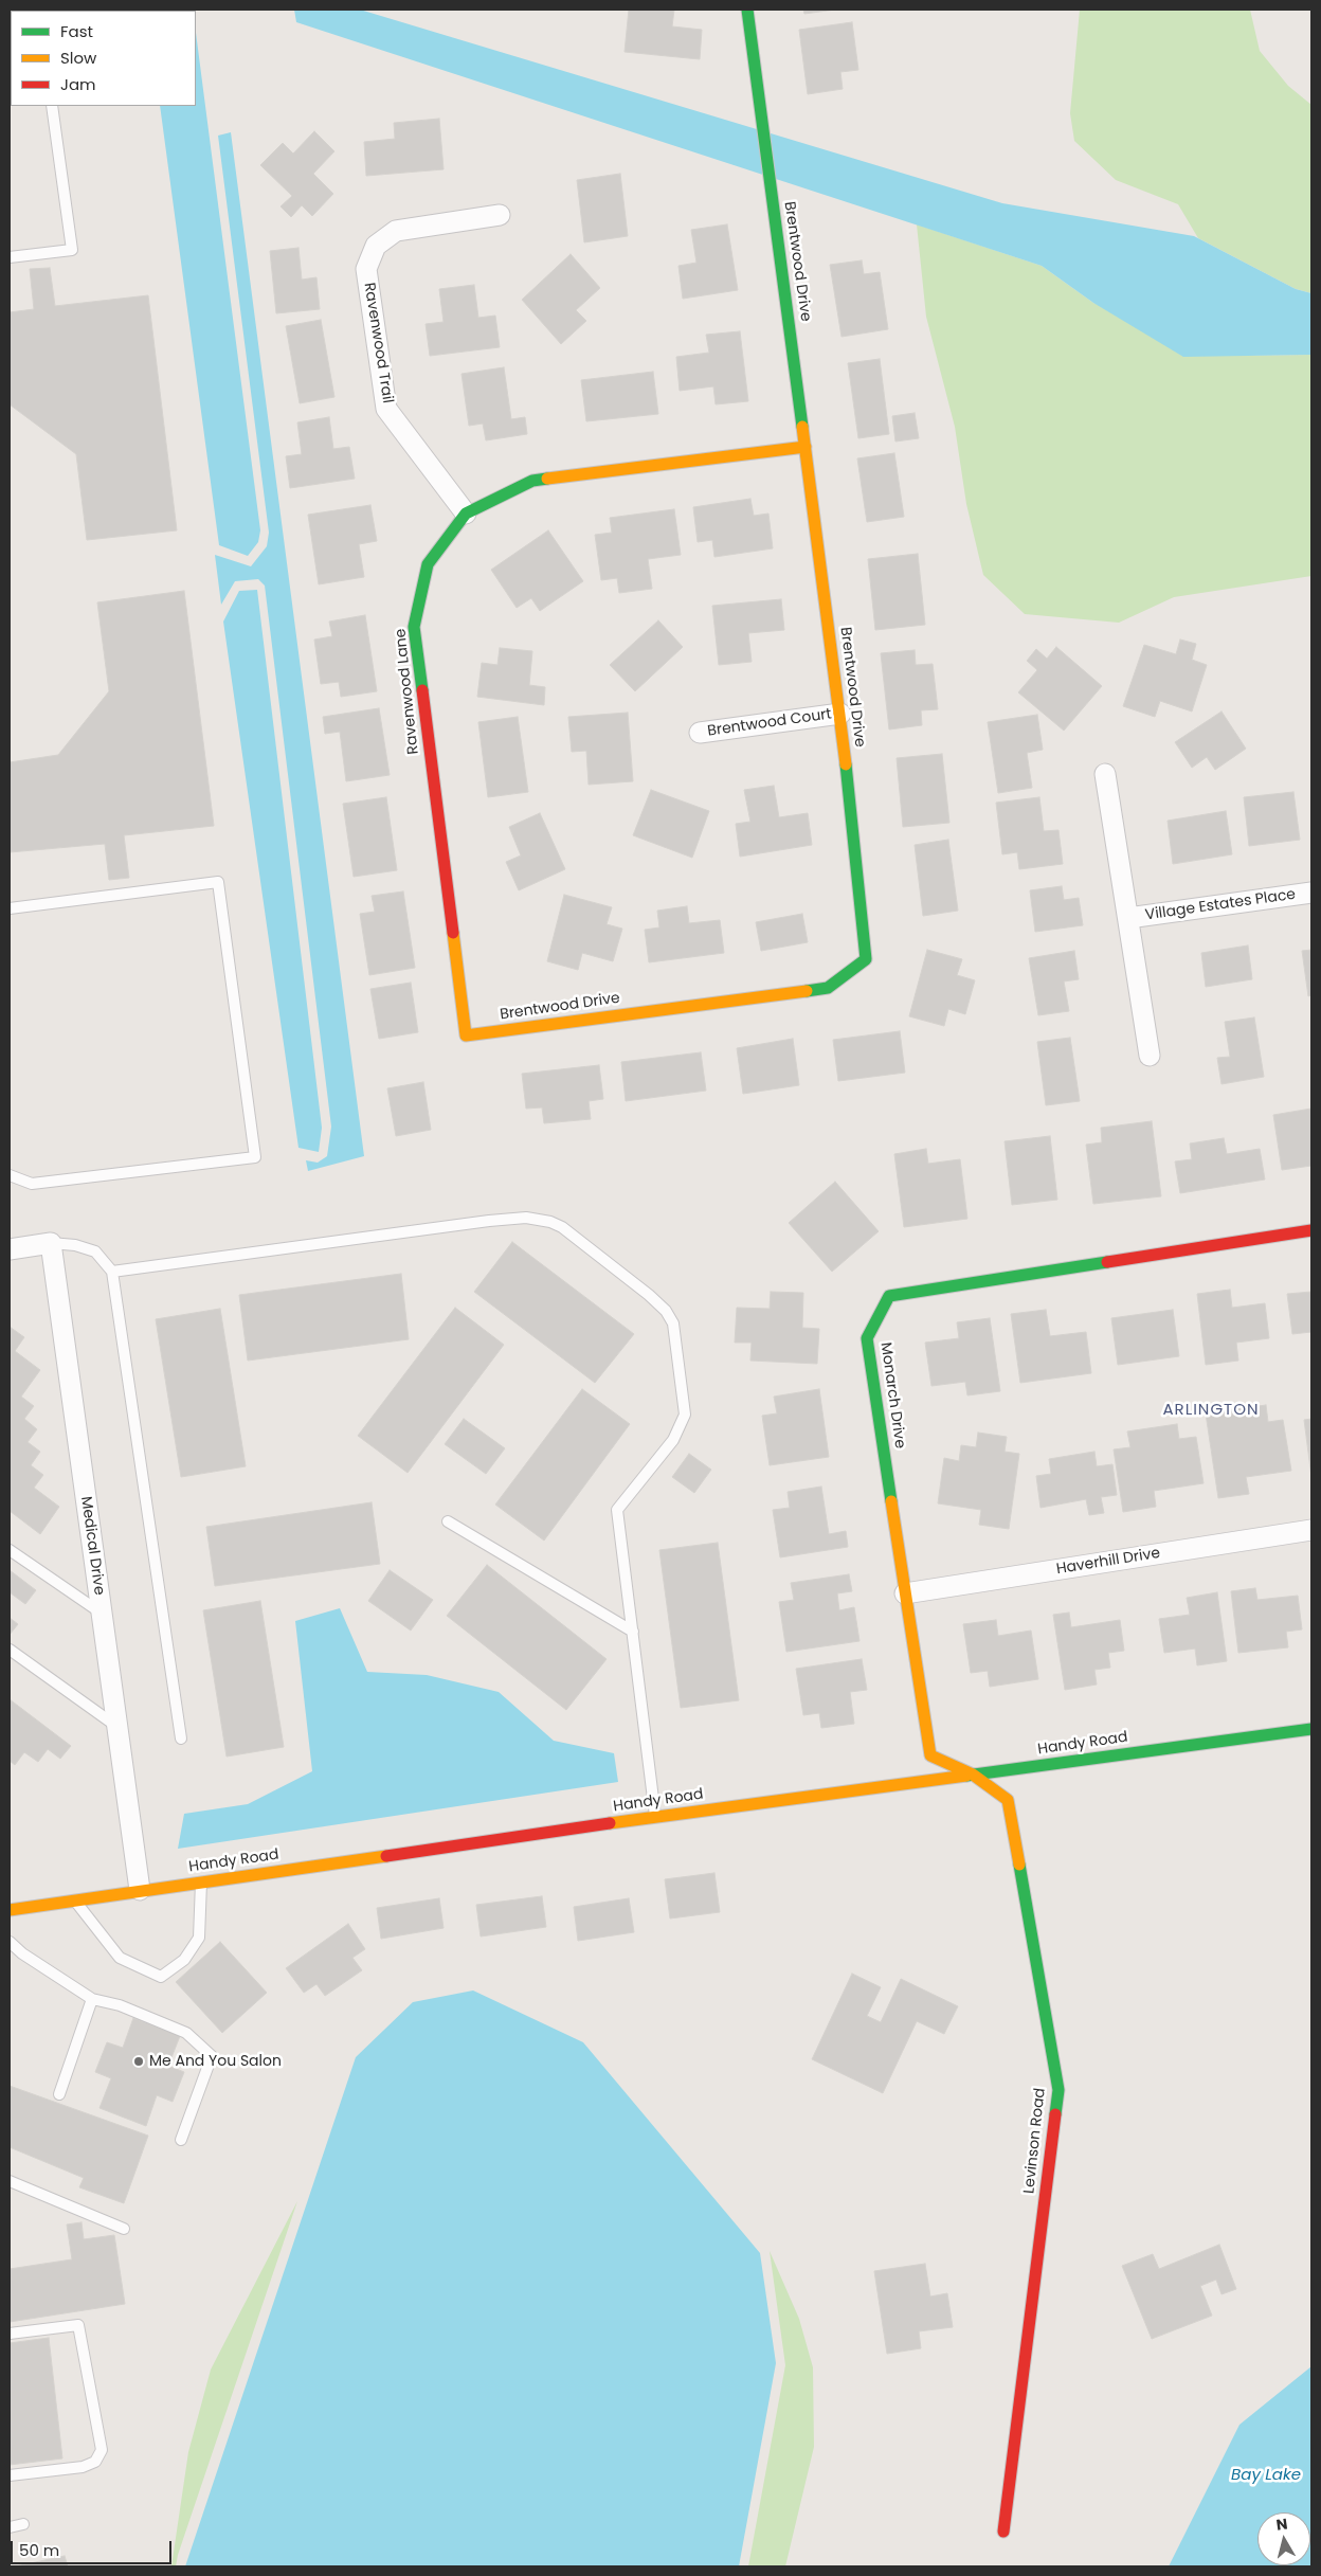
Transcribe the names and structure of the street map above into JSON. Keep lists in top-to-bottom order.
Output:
{
  "streets": {
    "street": [
      "Brentwood Drive",
      "Ravenwood Trail",
      "Ravenwood Lane",
      "Brentwood Court",
      "Village Estates Place",
      "Monarch Drive",
      "Medical Drive",
      "Haverhill Drive",
      "Handy Road",
      "Levinson Road"
    ]
  },
  "crossings": [
    ["Brentwood Drive", "Ravenwood Lane"],
    ["Brentwood Drive", "Brentwood Court"],
    ["Ravenwood Trail", "Ravenwood Lane"],
    ["Monarch Drive", "Haverhill Drive"],
    ["Monarch Drive", "Handy Road"],
    ["Monarch Drive", "Levinson Road"],
    ["Medical Drive", "Handy Road"],
    ["Handy Road", "Levinson Road"]
  ],
  "districts": ["ARLINGTON"],
  "water": ["Bay Lake"],
  "places": ["Me And You Salon"],
  "legend": ["Fast", "Slow", "Jam"],
  "scale_bar": "50 m",
  "north": "top"
}
